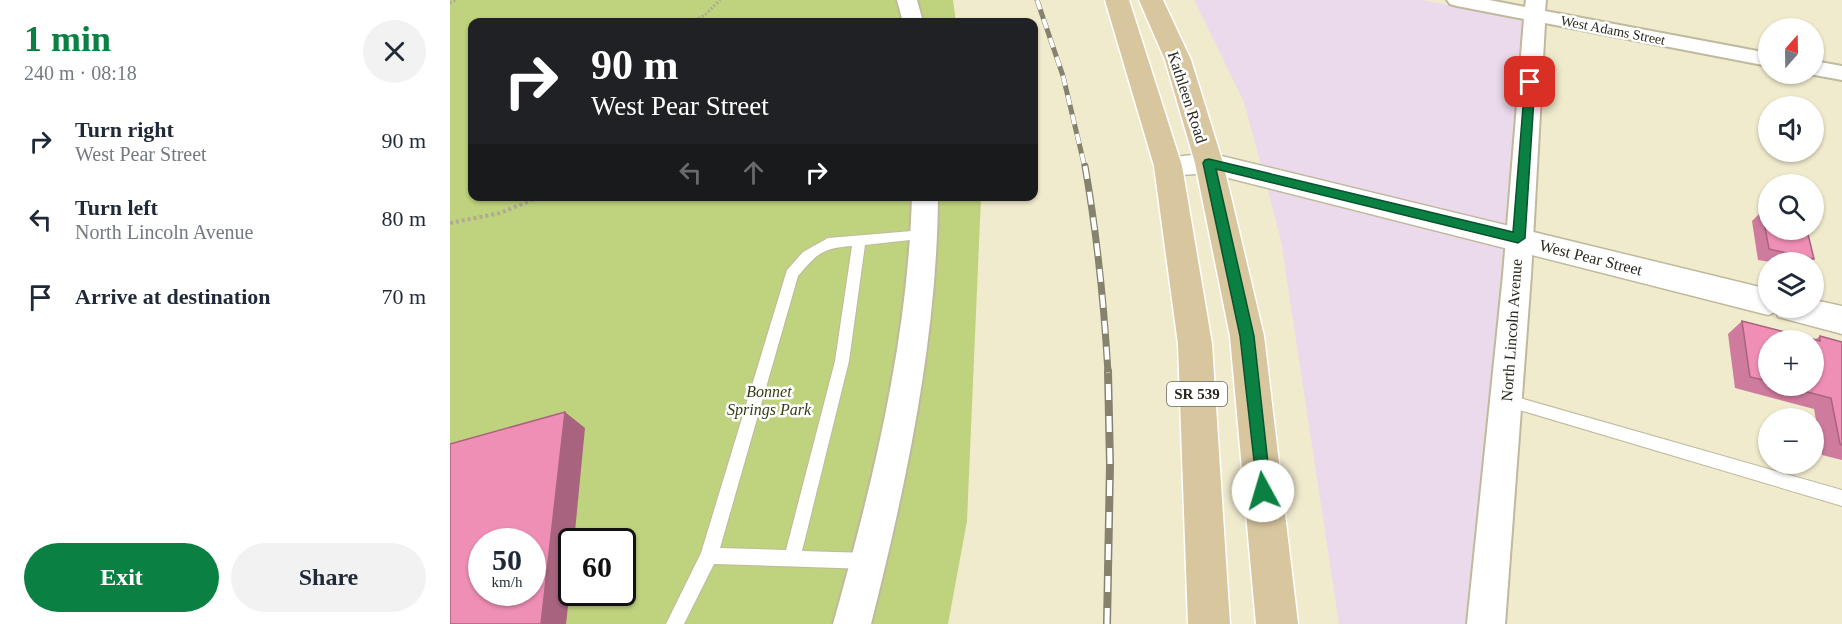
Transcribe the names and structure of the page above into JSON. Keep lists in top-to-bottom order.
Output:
{
  "streets": {
    "main road": ["Kathleen Road", "SR 539"],
    "street": ["West Adams Street", "West Pear Street", "North Lincoln Avenue"]
  },
  "crossings": [
    ["West Adams Street", "North Lincoln Avenue"],
    ["Kathleen Road", "West Pear Street"],
    ["West Pear Street", "North Lincoln Avenue"],
    ["West Pear Street", "SR 539"]
  ],
  "parks": ["Bonnet Springs Park"],
  "north": "top",
  "page": {
    "heading": ["1 min", "240 m · 08:18"],
    "map_buttons": ["+", "−"],
    "turn": ["90 m", "West Pear Street"],
    "list": [
      {
        "name": "Turn right",
        "note": "West Pear Street",
        "value": "90 m"
      },
      {
        "name": "Turn left",
        "note": "North Lincoln Avenue",
        "value": "80 m"
      },
      {
        "name": "Arrive at destination",
        "value": "70 m"
      }
    ],
    "speed": "50 km/h",
    "limit": "60",
    "buttons": ["Exit", "Share"]
  }
}
